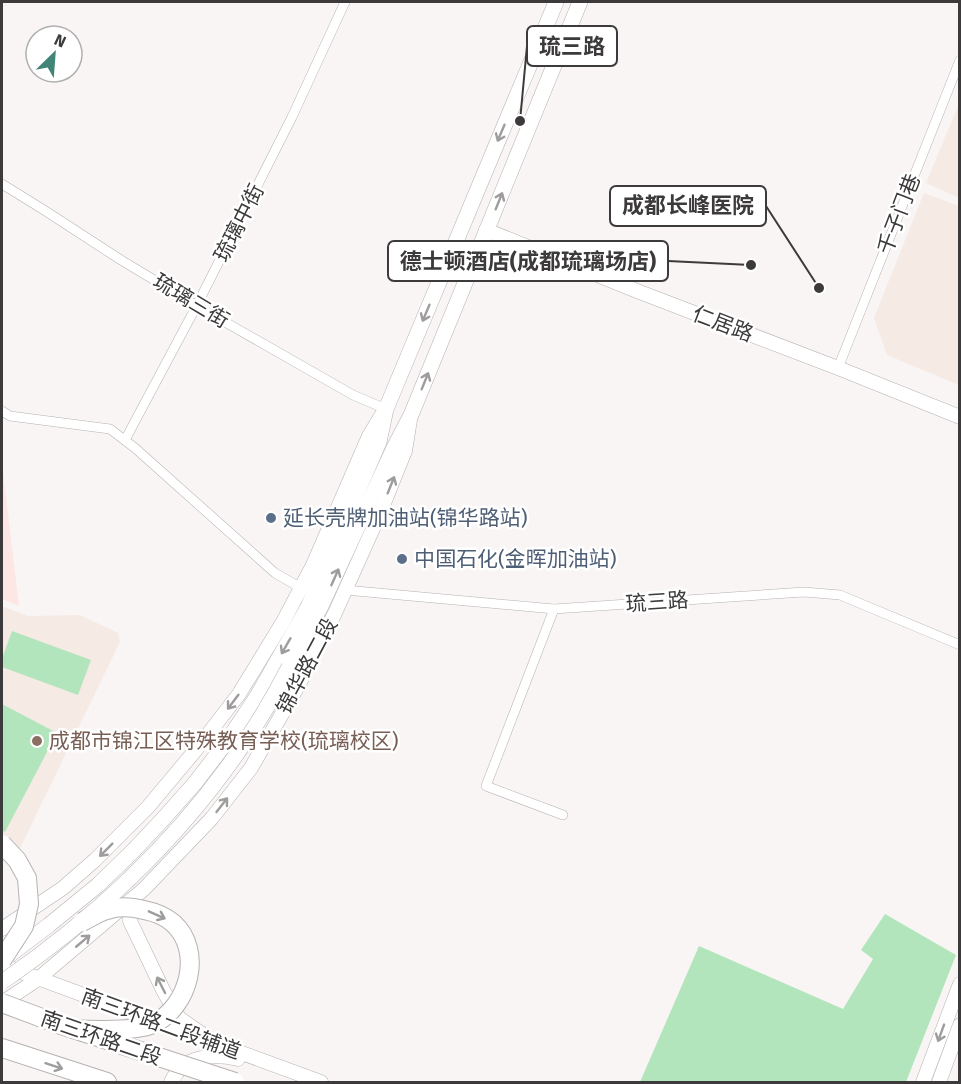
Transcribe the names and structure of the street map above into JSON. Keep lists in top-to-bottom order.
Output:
{
  "streets": {
    "highway": ["南三环路二段"],
    "main road": ["仁居路", "锦华路二段", "南三环路二段辅道"],
    "street": [
      "千子门巷",
      "琉璃中街",
      "琉璃三街",
      "琉三路"
    ]
  },
  "crossings": [
    ["千子门巷", "仁居路"],
    ["琉璃中街", "琉璃三街"],
    ["琉璃三街", "锦华路二段"],
    ["仁居路", "锦华路二段"],
    ["琉三路", "锦华路二段"],
    ["锦华路二段", "南三环路二段辅道"],
    ["锦华路二段", "南三环路二段"]
  ],
  "places": [
    "琉三路",
    "德士顿酒店(成都琉璃场店)",
    "成都长峰医院",
    "延长壳牌加油站(锦华路站)",
    "中国石化(金晖加油站)",
    "成都市锦江区特殊教育学校(琉璃校区)"
  ],
  "north": "top right"
}
